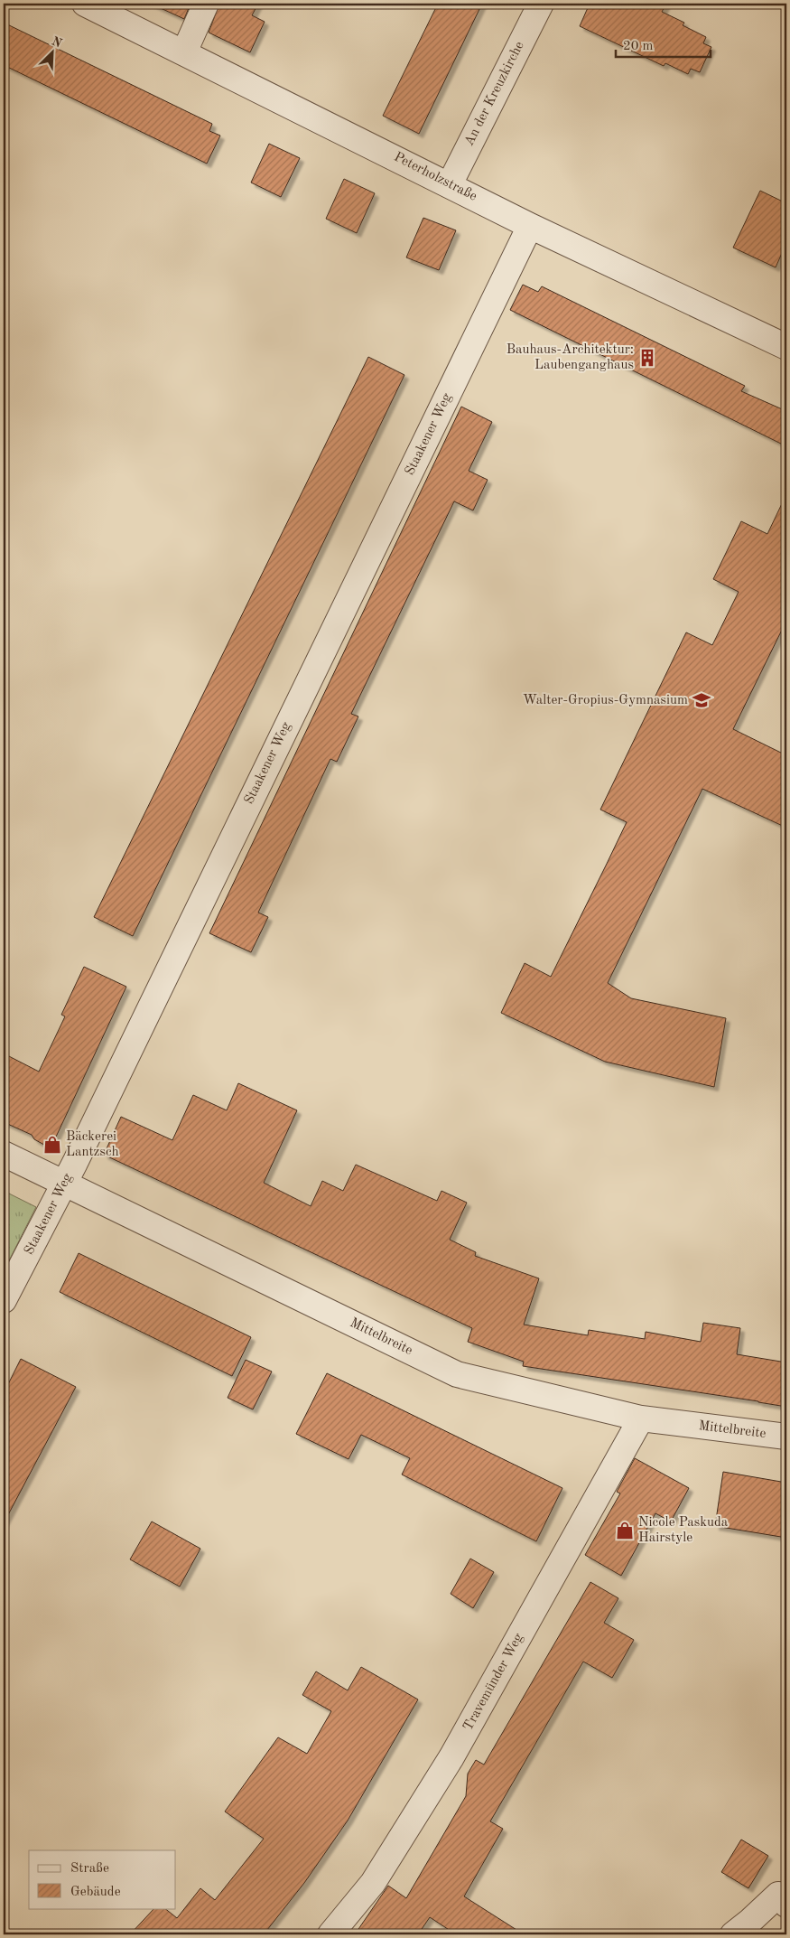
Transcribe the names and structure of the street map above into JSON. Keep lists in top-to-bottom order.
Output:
{
  "streets": {
    "street": [
      "An der Kreuzkirche",
      "Peterholzstraße",
      "Staakener Weg",
      "Mittelbreite",
      "Travemünder Weg"
    ]
  },
  "crossings": [
    ["An der Kreuzkirche", "Peterholzstraße"],
    ["Peterholzstraße", "Staakener Weg"],
    ["Staakener Weg", "Mittelbreite"],
    ["Mittelbreite", "Travemünder Weg"]
  ],
  "places": {
    "building": ["Bauhaus-Architektur: Laubenganghaus"],
    "school or university": ["Walter-Gropius-Gymnasium"],
    "shop": ["Bäckerei Lantzsch", "Nicole Paskuda Hairstyle"]
  },
  "legend": ["Straße", "Gebäude"],
  "scale_bar": "20 m",
  "north": "top right"
}
